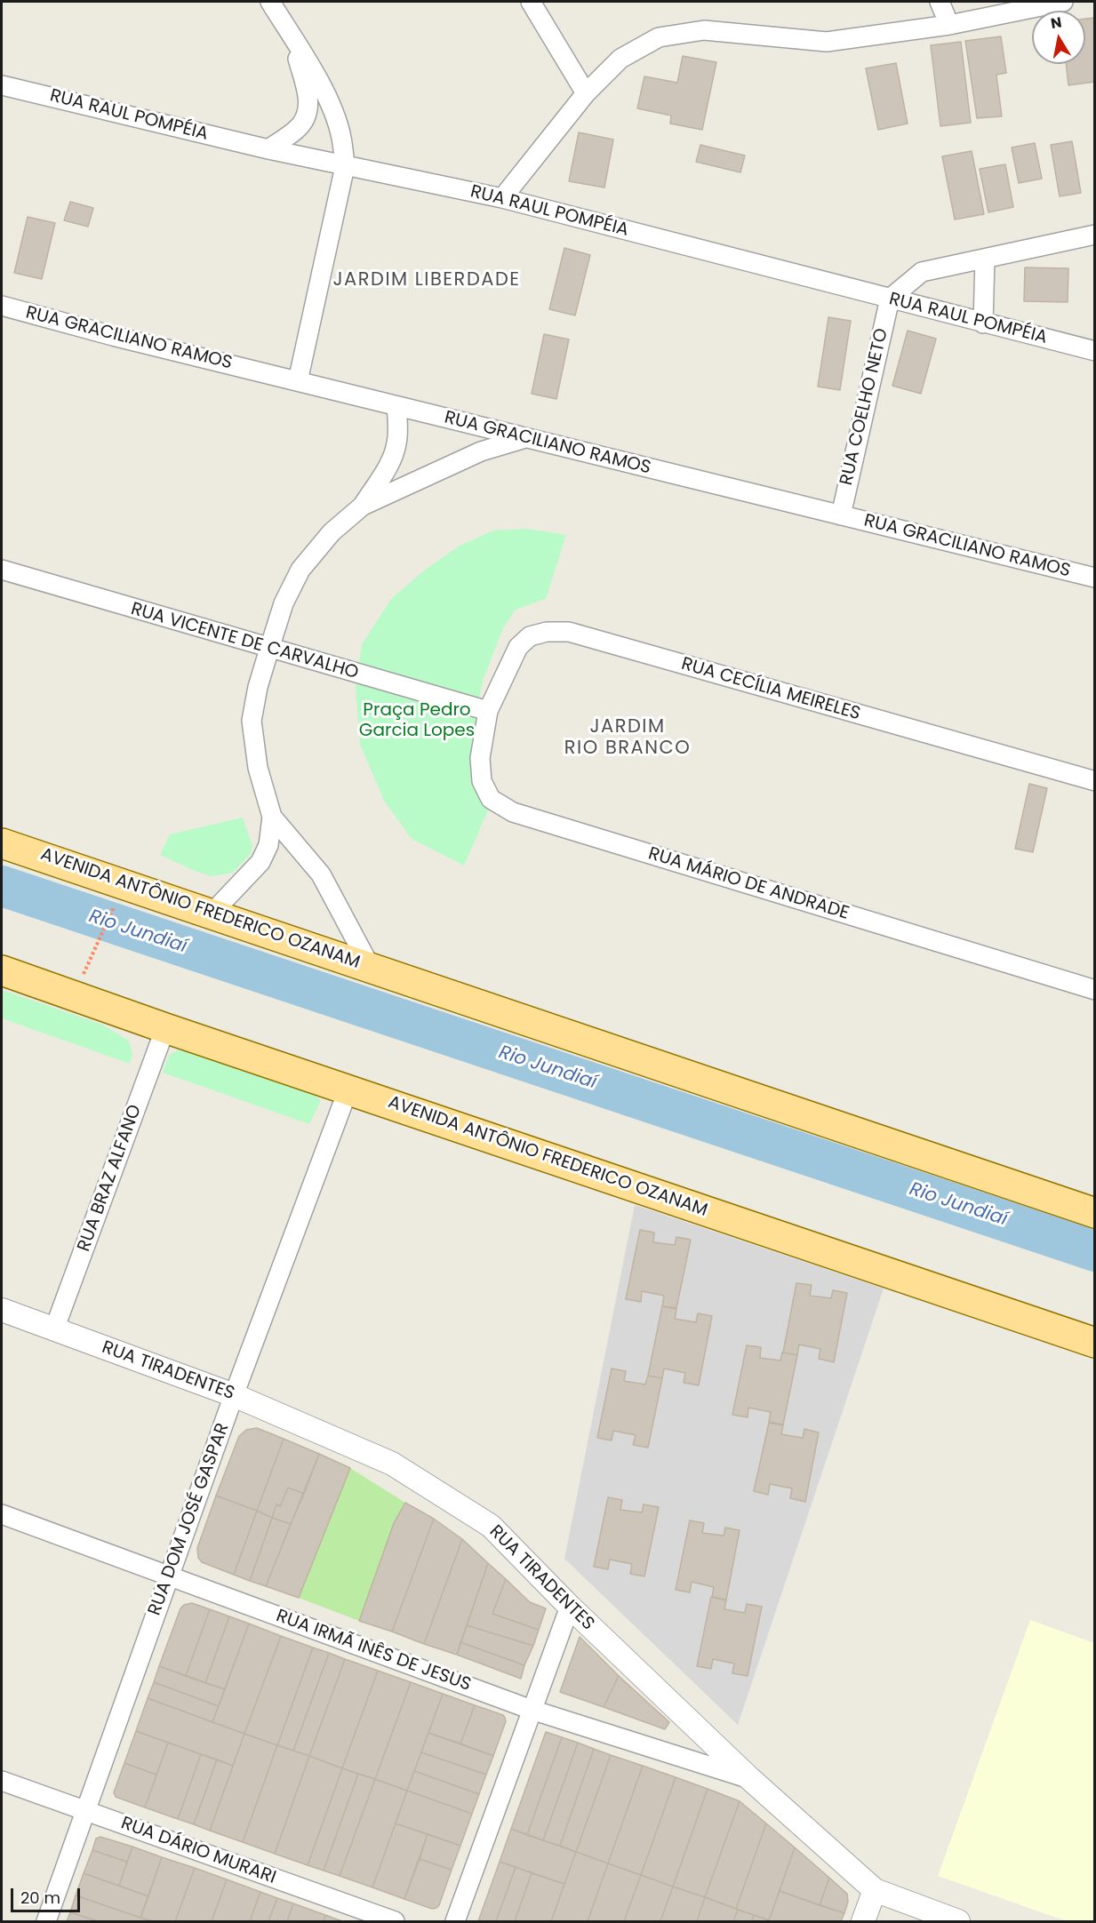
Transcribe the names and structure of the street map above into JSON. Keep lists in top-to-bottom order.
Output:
{
  "streets": {
    "main road": ["AVENIDA ANTÔNIO FREDERICO OZANAM"],
    "street": [
      "RUA RAUL POMPÉIA",
      "RUA GRACILIANO RAMOS",
      "RUA COELHO NETO",
      "RUA VICENTE DE CARVALHO",
      "RUA CECÍLIA MEIRELES",
      "RUA MÁRIO DE ANDRADE",
      "RUA BRAZ ALFANO",
      "RUA TIRADENTES",
      "RUA DOM JOSÉ GASPAR",
      "RUA IRMÃ INÊS DE JESUS",
      "RUA DÁRIO MURARI"
    ]
  },
  "crossings": [
    ["RUA RAUL POMPÉIA", "RUA COELHO NETO"],
    ["RUA GRACILIANO RAMOS", "RUA COELHO NETO"],
    ["RUA VICENTE DE CARVALHO", "RUA CECÍLIA MEIRELES"],
    ["RUA VICENTE DE CARVALHO", "RUA MÁRIO DE ANDRADE"],
    ["RUA CECÍLIA MEIRELES", "RUA MÁRIO DE ANDRADE"],
    ["AVENIDA ANTÔNIO FREDERICO OZANAM", "RUA BRAZ ALFANO"],
    ["AVENIDA ANTÔNIO FREDERICO OZANAM", "RUA DOM JOSÉ GASPAR"],
    ["RUA BRAZ ALFANO", "RUA TIRADENTES"],
    ["RUA TIRADENTES", "RUA DOM JOSÉ GASPAR"],
    ["RUA TIRADENTES", "RUA IRMÃ INÊS DE JESUS"],
    ["RUA DOM JOSÉ GASPAR", "RUA IRMÃ INÊS DE JESUS"],
    ["RUA DOM JOSÉ GASPAR", "RUA DÁRIO MURARI"]
  ],
  "districts": ["JARDIM LIBERDADE", "JARDIM RIO BRANCO"],
  "water": ["Rio Jundiaí"],
  "parks": ["Praça Pedro Garcia Lopes"],
  "scale_bar": "20 m",
  "north": "top"
}
